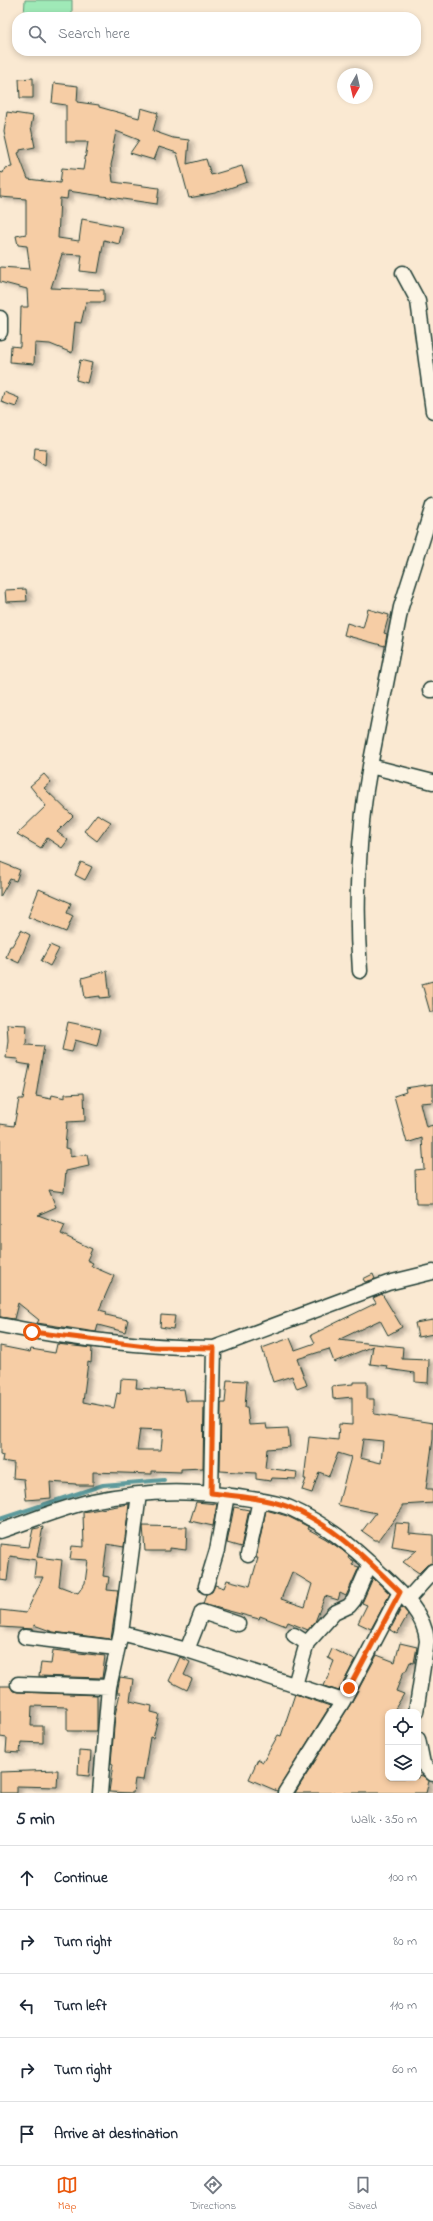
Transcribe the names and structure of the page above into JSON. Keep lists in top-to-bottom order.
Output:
{
  "north": "bottom",
  "page": {
    "search": "Search here",
    "heading": ["5 min", "Walk · 350 m"],
    "list": [
      ["Continue", "100 m"],
      ["Turn right", "80 m"],
      ["Turn left", "110 m"],
      ["Turn right", "60 m"],
      "Arrive at destination"
    ],
    "nav": ["Map", "Directions", "Saved"]
  }
}
